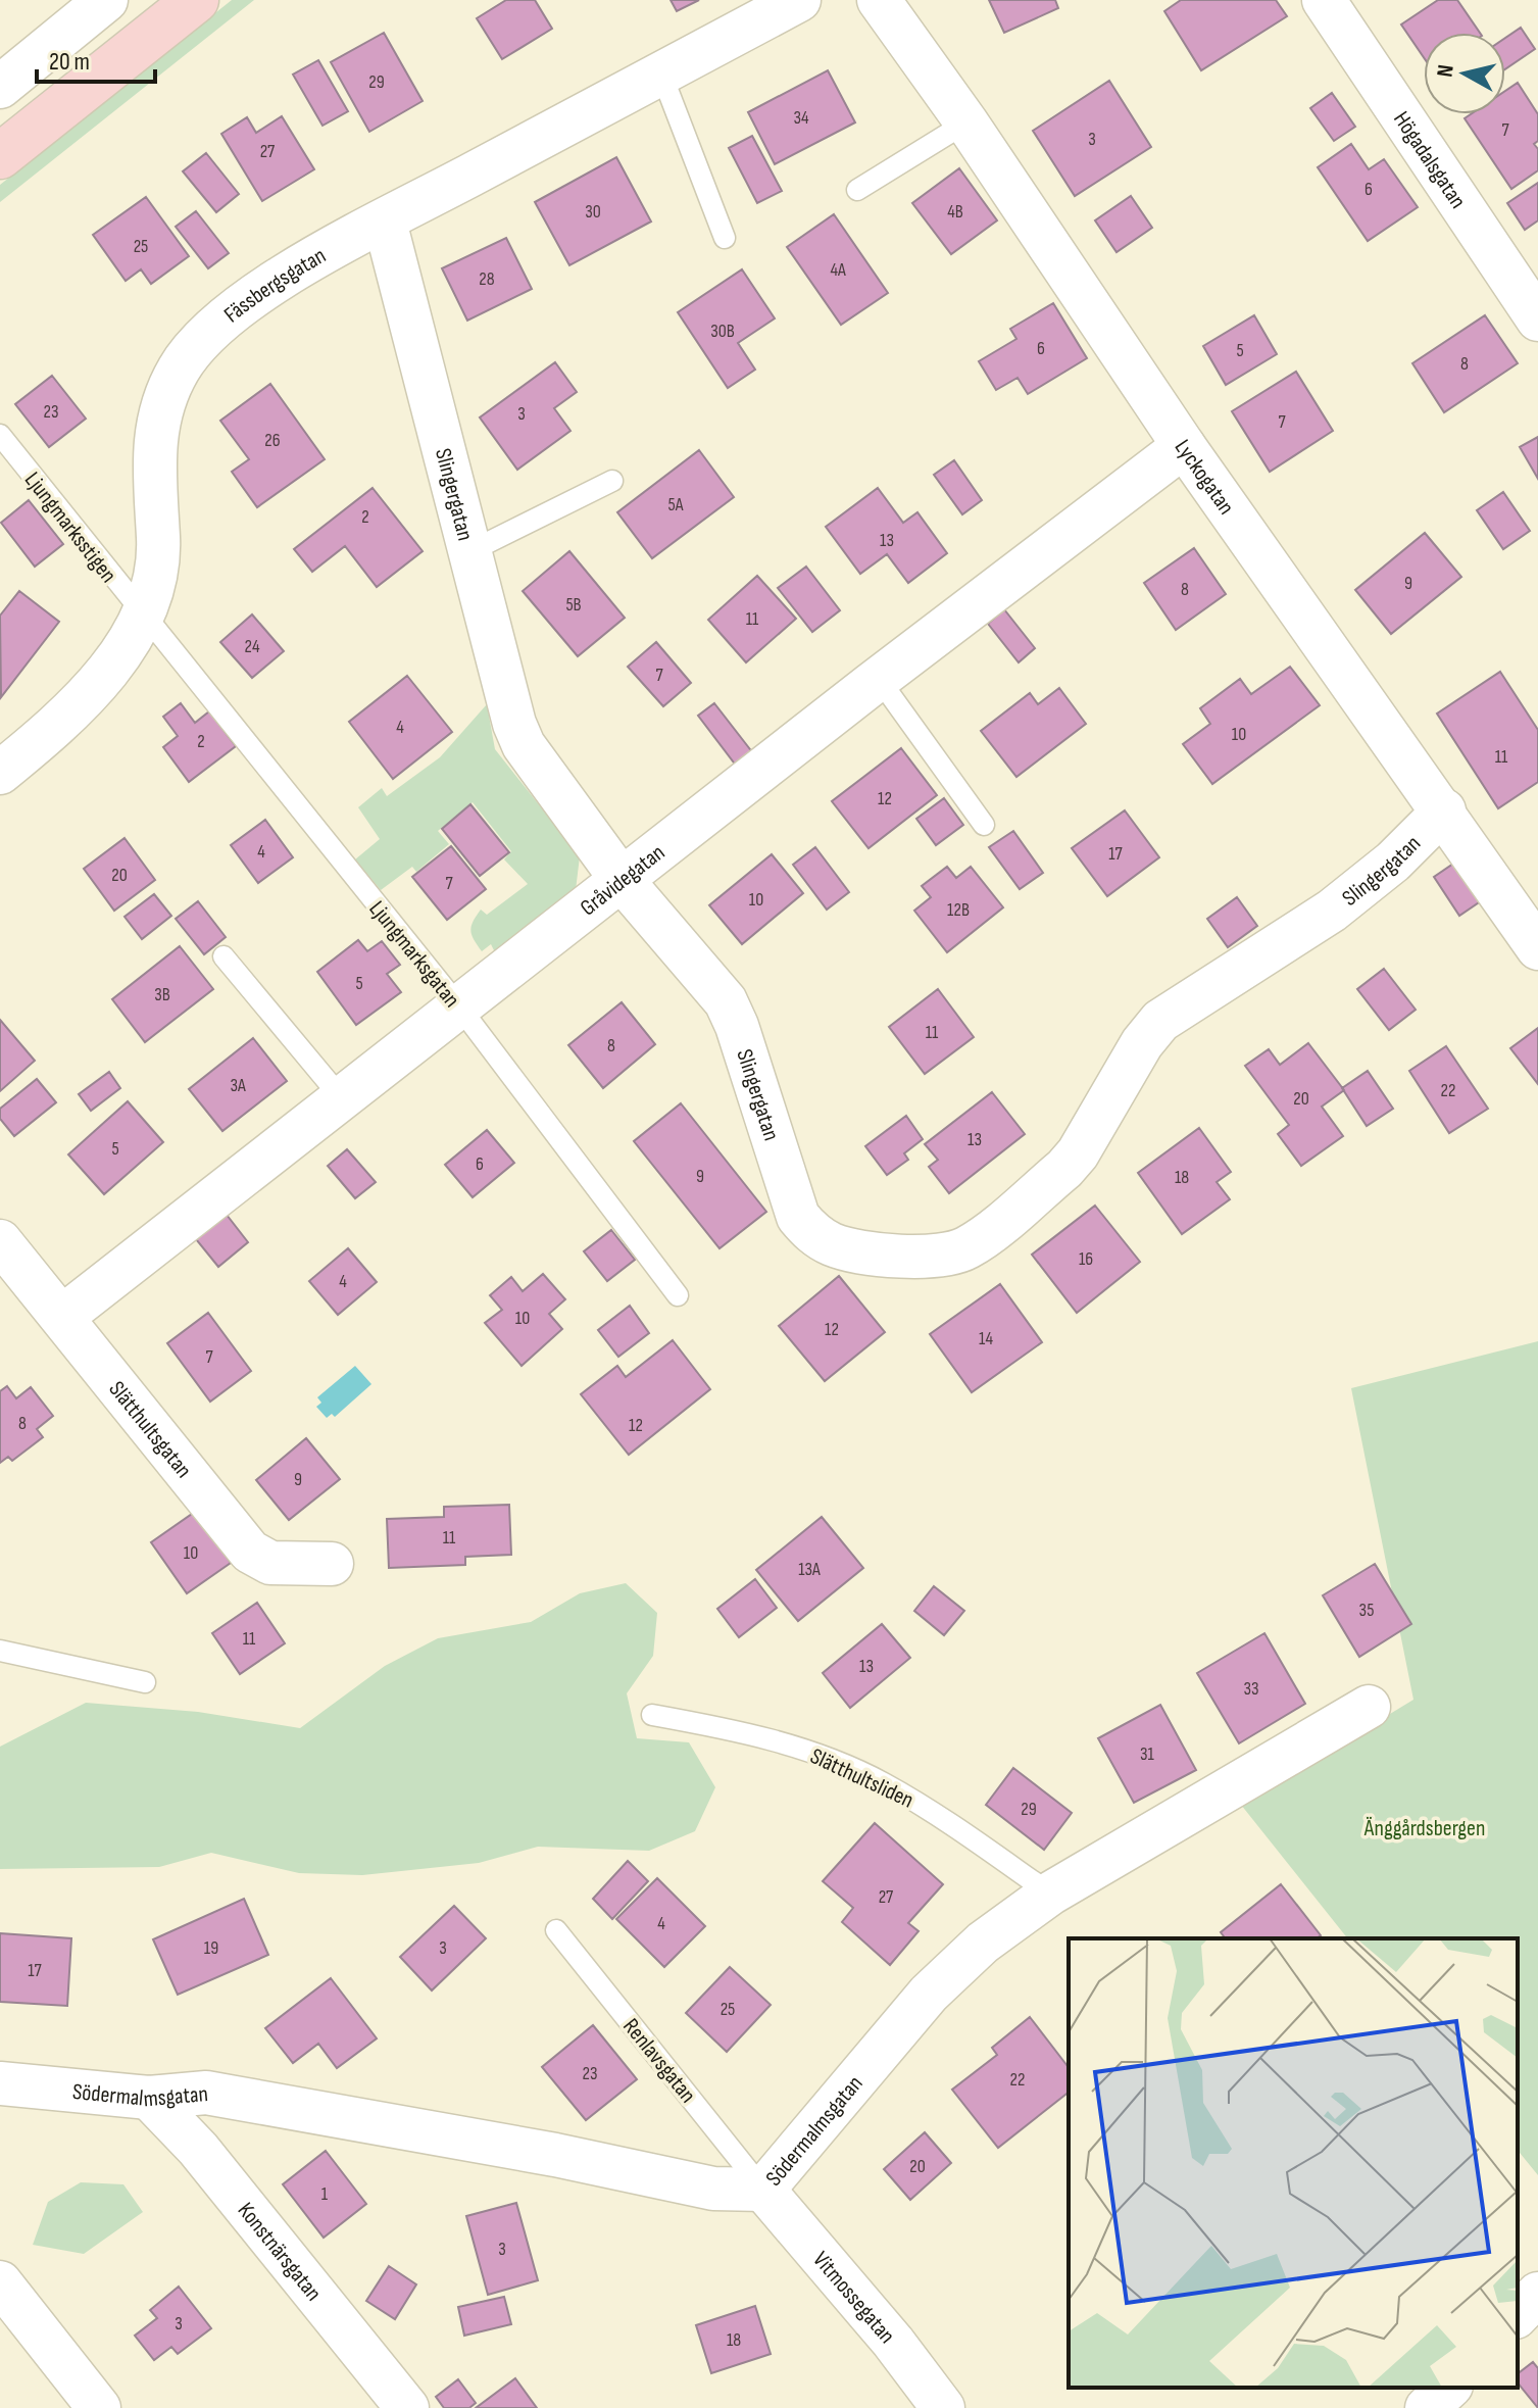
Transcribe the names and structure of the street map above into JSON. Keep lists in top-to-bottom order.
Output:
{
  "streets": {
    "street": [
      "Högadalsgatan",
      "Fässbergsgatan",
      "Lyckogatan",
      "Slingergatan",
      "Gråvidegatan",
      "Slätthultsgatan",
      "Södermalmsgatan",
      "Konstnärsgatan",
      "Vitmossegatan"
    ],
    "lane": [
      "Ljungmarksstigen",
      "Ljungmarksgatan",
      "Slätthultsliden",
      "Renlavsgatan"
    ]
  },
  "crossings": [
    ["Fässbergsgatan", "Slingergatan"],
    ["Fässbergsgatan", "Ljungmarksstigen"],
    ["Fässbergsgatan", "Ljungmarksgatan"],
    ["Lyckogatan", "Slingergatan"],
    ["Lyckogatan", "Gråvidegatan"],
    ["Slingergatan", "Gråvidegatan"],
    ["Ljungmarksstigen", "Ljungmarksgatan"],
    ["Gråvidegatan", "Ljungmarksgatan"],
    ["Gråvidegatan", "Slätthultsgatan"],
    ["Slätthultsliden", "Södermalmsgatan"],
    ["Renlavsgatan", "Södermalmsgatan"],
    ["Renlavsgatan", "Vitmossegatan"],
    ["Södermalmsgatan", "Konstnärsgatan"],
    ["Södermalmsgatan", "Vitmossegatan"]
  ],
  "parks": ["Änggårdsbergen"],
  "house_numbers": [
    "29",
    "34",
    "7",
    "3",
    "27",
    "6",
    "30",
    "4B",
    "25",
    "4A",
    "28",
    "30B",
    "6",
    "5",
    "8",
    "23",
    "3",
    "7",
    "26",
    "5A",
    "2",
    "13",
    "9",
    "8",
    "5B",
    "11",
    "24",
    "7",
    "4",
    "10",
    "2",
    "11",
    "12",
    "4",
    "17",
    "20",
    "7",
    "10",
    "12B",
    "5",
    "3B",
    "11",
    "8",
    "3A",
    "22",
    "20",
    "13",
    "5",
    "6",
    "9",
    "18",
    "16",
    "4",
    "10",
    "12",
    "14",
    "7",
    "8",
    "12",
    "9",
    "11",
    "10",
    "13A",
    "35",
    "11",
    "13",
    "33",
    "31",
    "29",
    "27",
    "4",
    "19",
    "3",
    "17",
    "25",
    "23",
    "22",
    "20",
    "1",
    "3",
    "3",
    "18"
  ],
  "scale_bar": "20 m",
  "north": "left"
}
